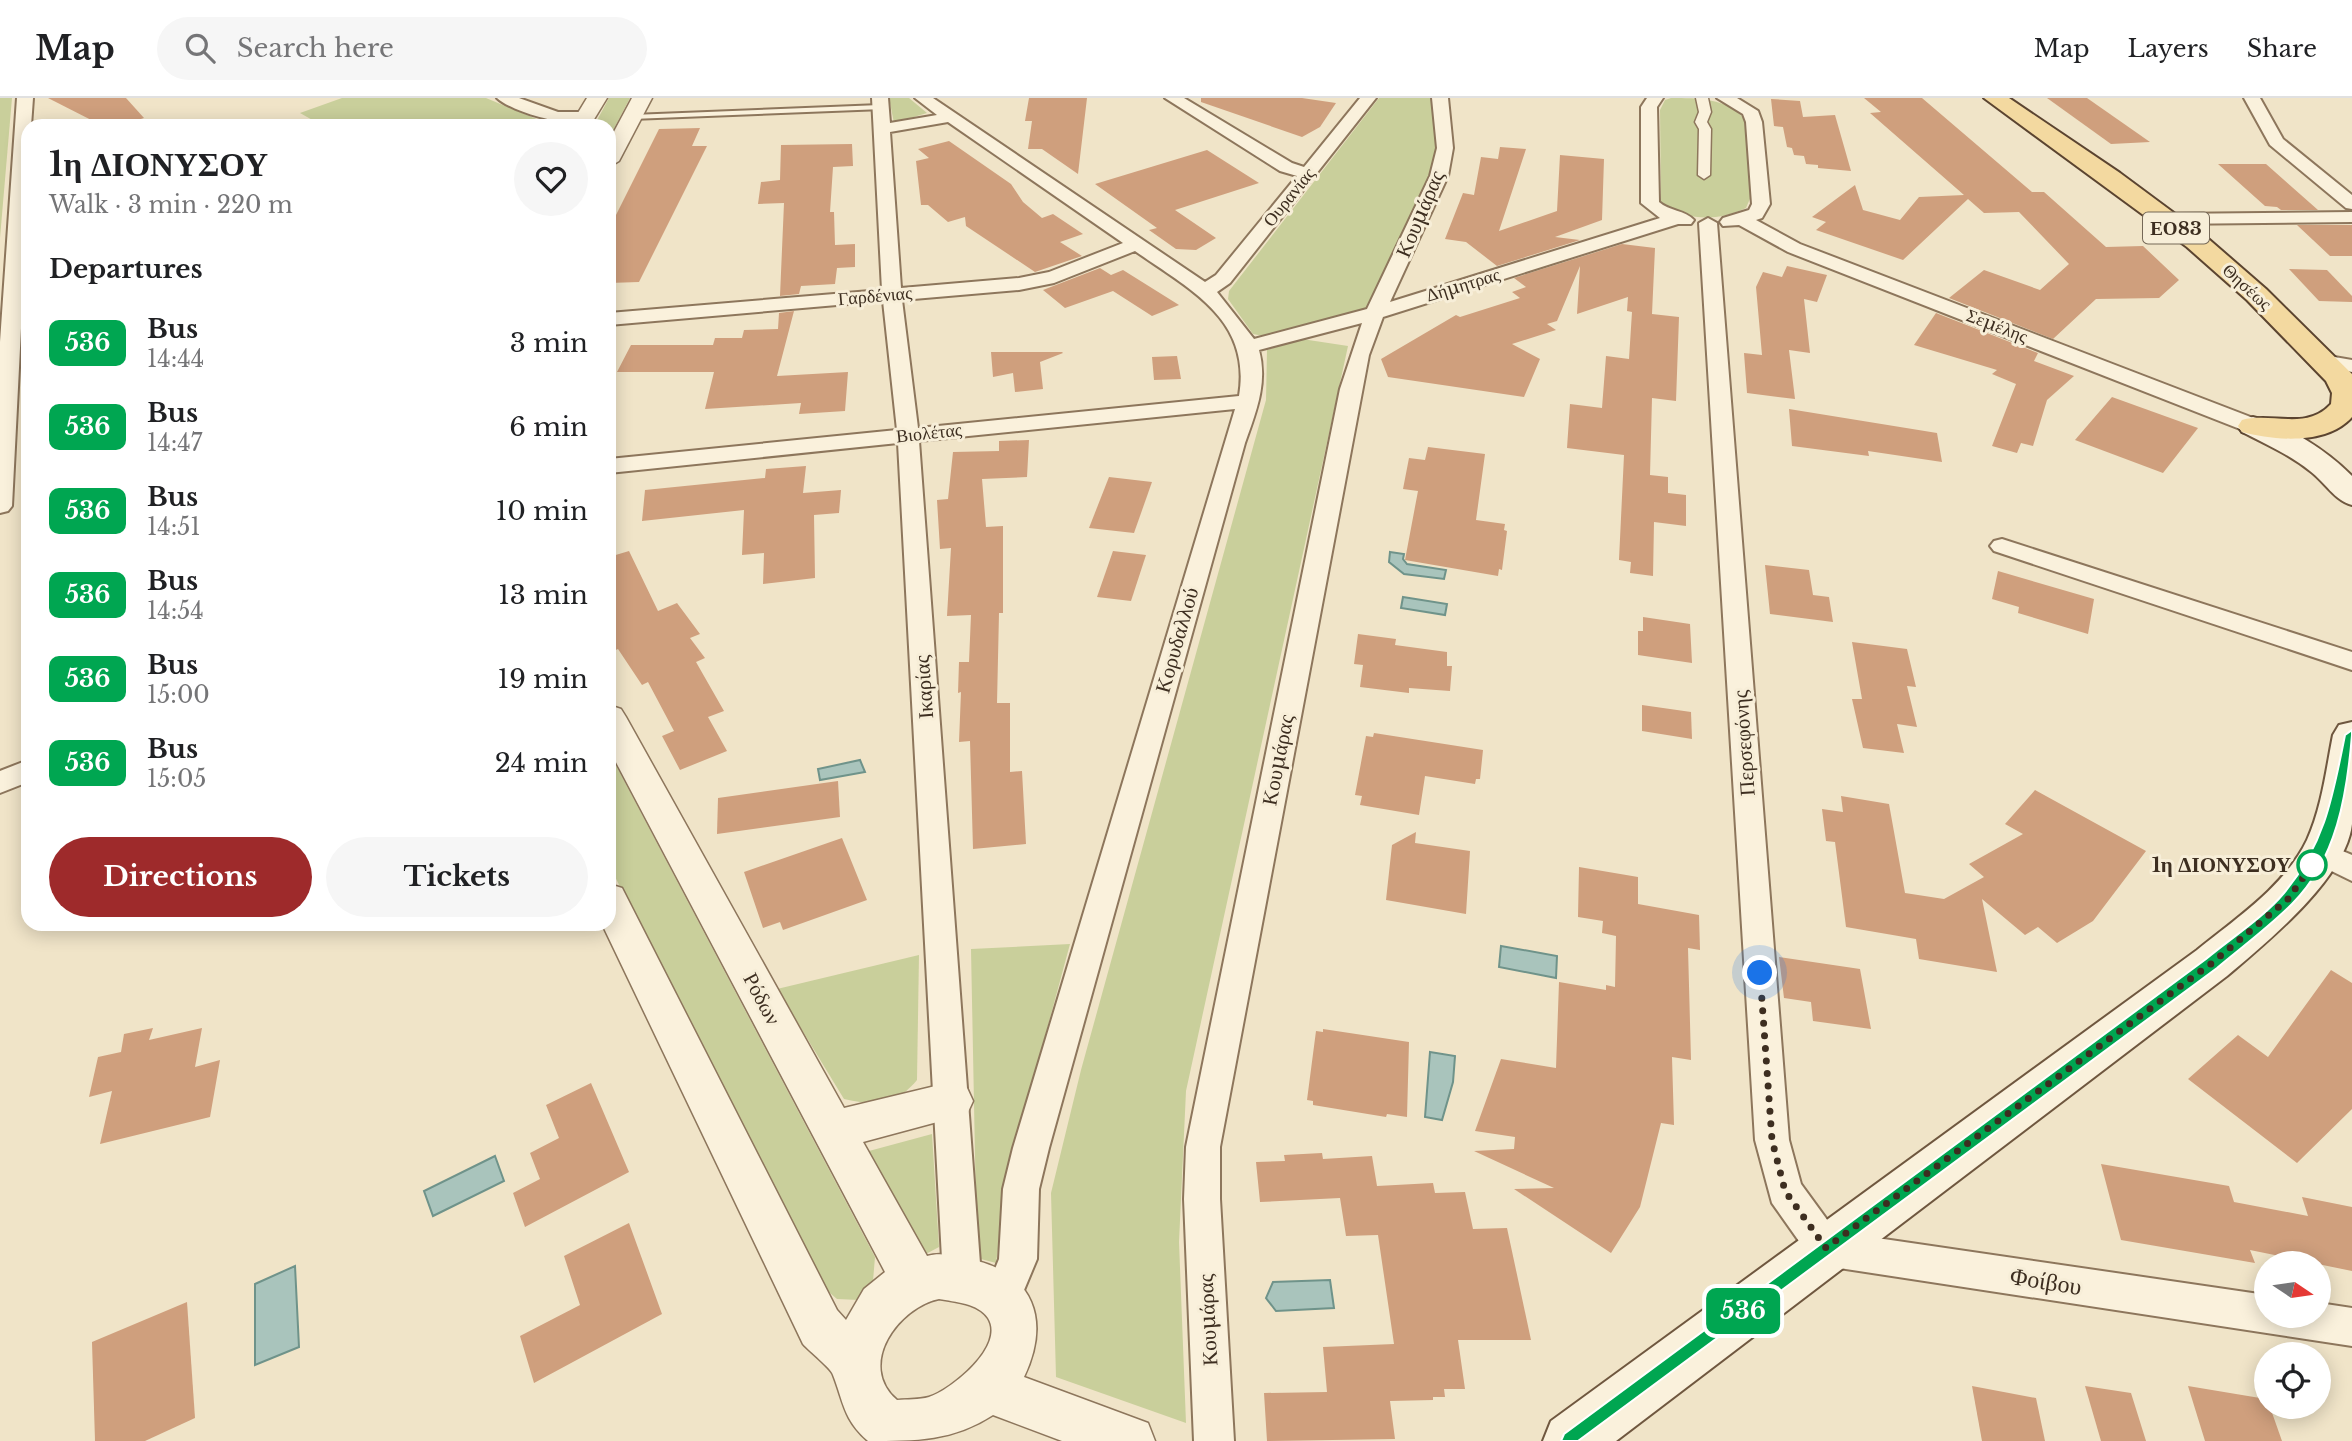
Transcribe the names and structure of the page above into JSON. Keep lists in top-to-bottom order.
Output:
{
  "streets": {
    "main road": ["ΕΟ83", "Θησέως"],
    "street": [
      "Ουρανίας",
      "Κουμάρας",
      "Δήμητρας",
      "Γαρδένιας",
      "Σεμέλης",
      "Βιολέτας",
      "Κορυδαλλού",
      "Ικαρίας",
      "Περσεφόνης",
      "Ρόδων",
      "Φοίβου"
    ]
  },
  "crossings": [
    ["Ουρανίας", "Κορυδαλλού"],
    ["Κουμάρας", "Δήμητρας"],
    ["Δήμητρας", "Κορυδαλλού"],
    ["Γαρδένιας", "Κορυδαλλού"],
    ["Γαρδένιας", "Ικαρίας"],
    ["Βιολέτας", "Κορυδαλλού"],
    ["Βιολέτας", "Ικαρίας"],
    ["Κορυδαλλού", "Ικαρίας"],
    ["Κορυδαλλού", "Ρόδων"],
    ["Ικαρίας", "Ρόδων"],
    ["Περσεφόνης", "Φοίβου"]
  ],
  "places": ["1η ΔΙΟΝΥΣΟΥ"],
  "lines": ["bus line 536"],
  "north": "right",
  "page": {
    "header": "Map",
    "search": "Search here",
    "nav": ["Map", "Layers", "Share"],
    "on_map": "536",
    "heading": [
      ["1η ΔΙΟΝΥΣΟΥ", "Walk · 3 min · 220 m"],
      "Departures"
    ],
    "list": [
      {
        "mark": "536",
        "name": "Bus",
        "note": "14:44",
        "value": "3 min"
      },
      {
        "mark": "536",
        "name": "Bus",
        "note": "14:47",
        "value": "6 min"
      },
      {
        "mark": "536",
        "name": "Bus",
        "note": "14:51",
        "value": "10 min"
      },
      {
        "mark": "536",
        "name": "Bus",
        "note": "14:54",
        "value": "13 min"
      },
      {
        "mark": "536",
        "name": "Bus",
        "note": "15:00",
        "value": "19 min"
      },
      {
        "mark": "536",
        "name": "Bus",
        "note": "15:05",
        "value": "24 min"
      }
    ],
    "buttons": ["Directions", "Tickets"]
  }
}
